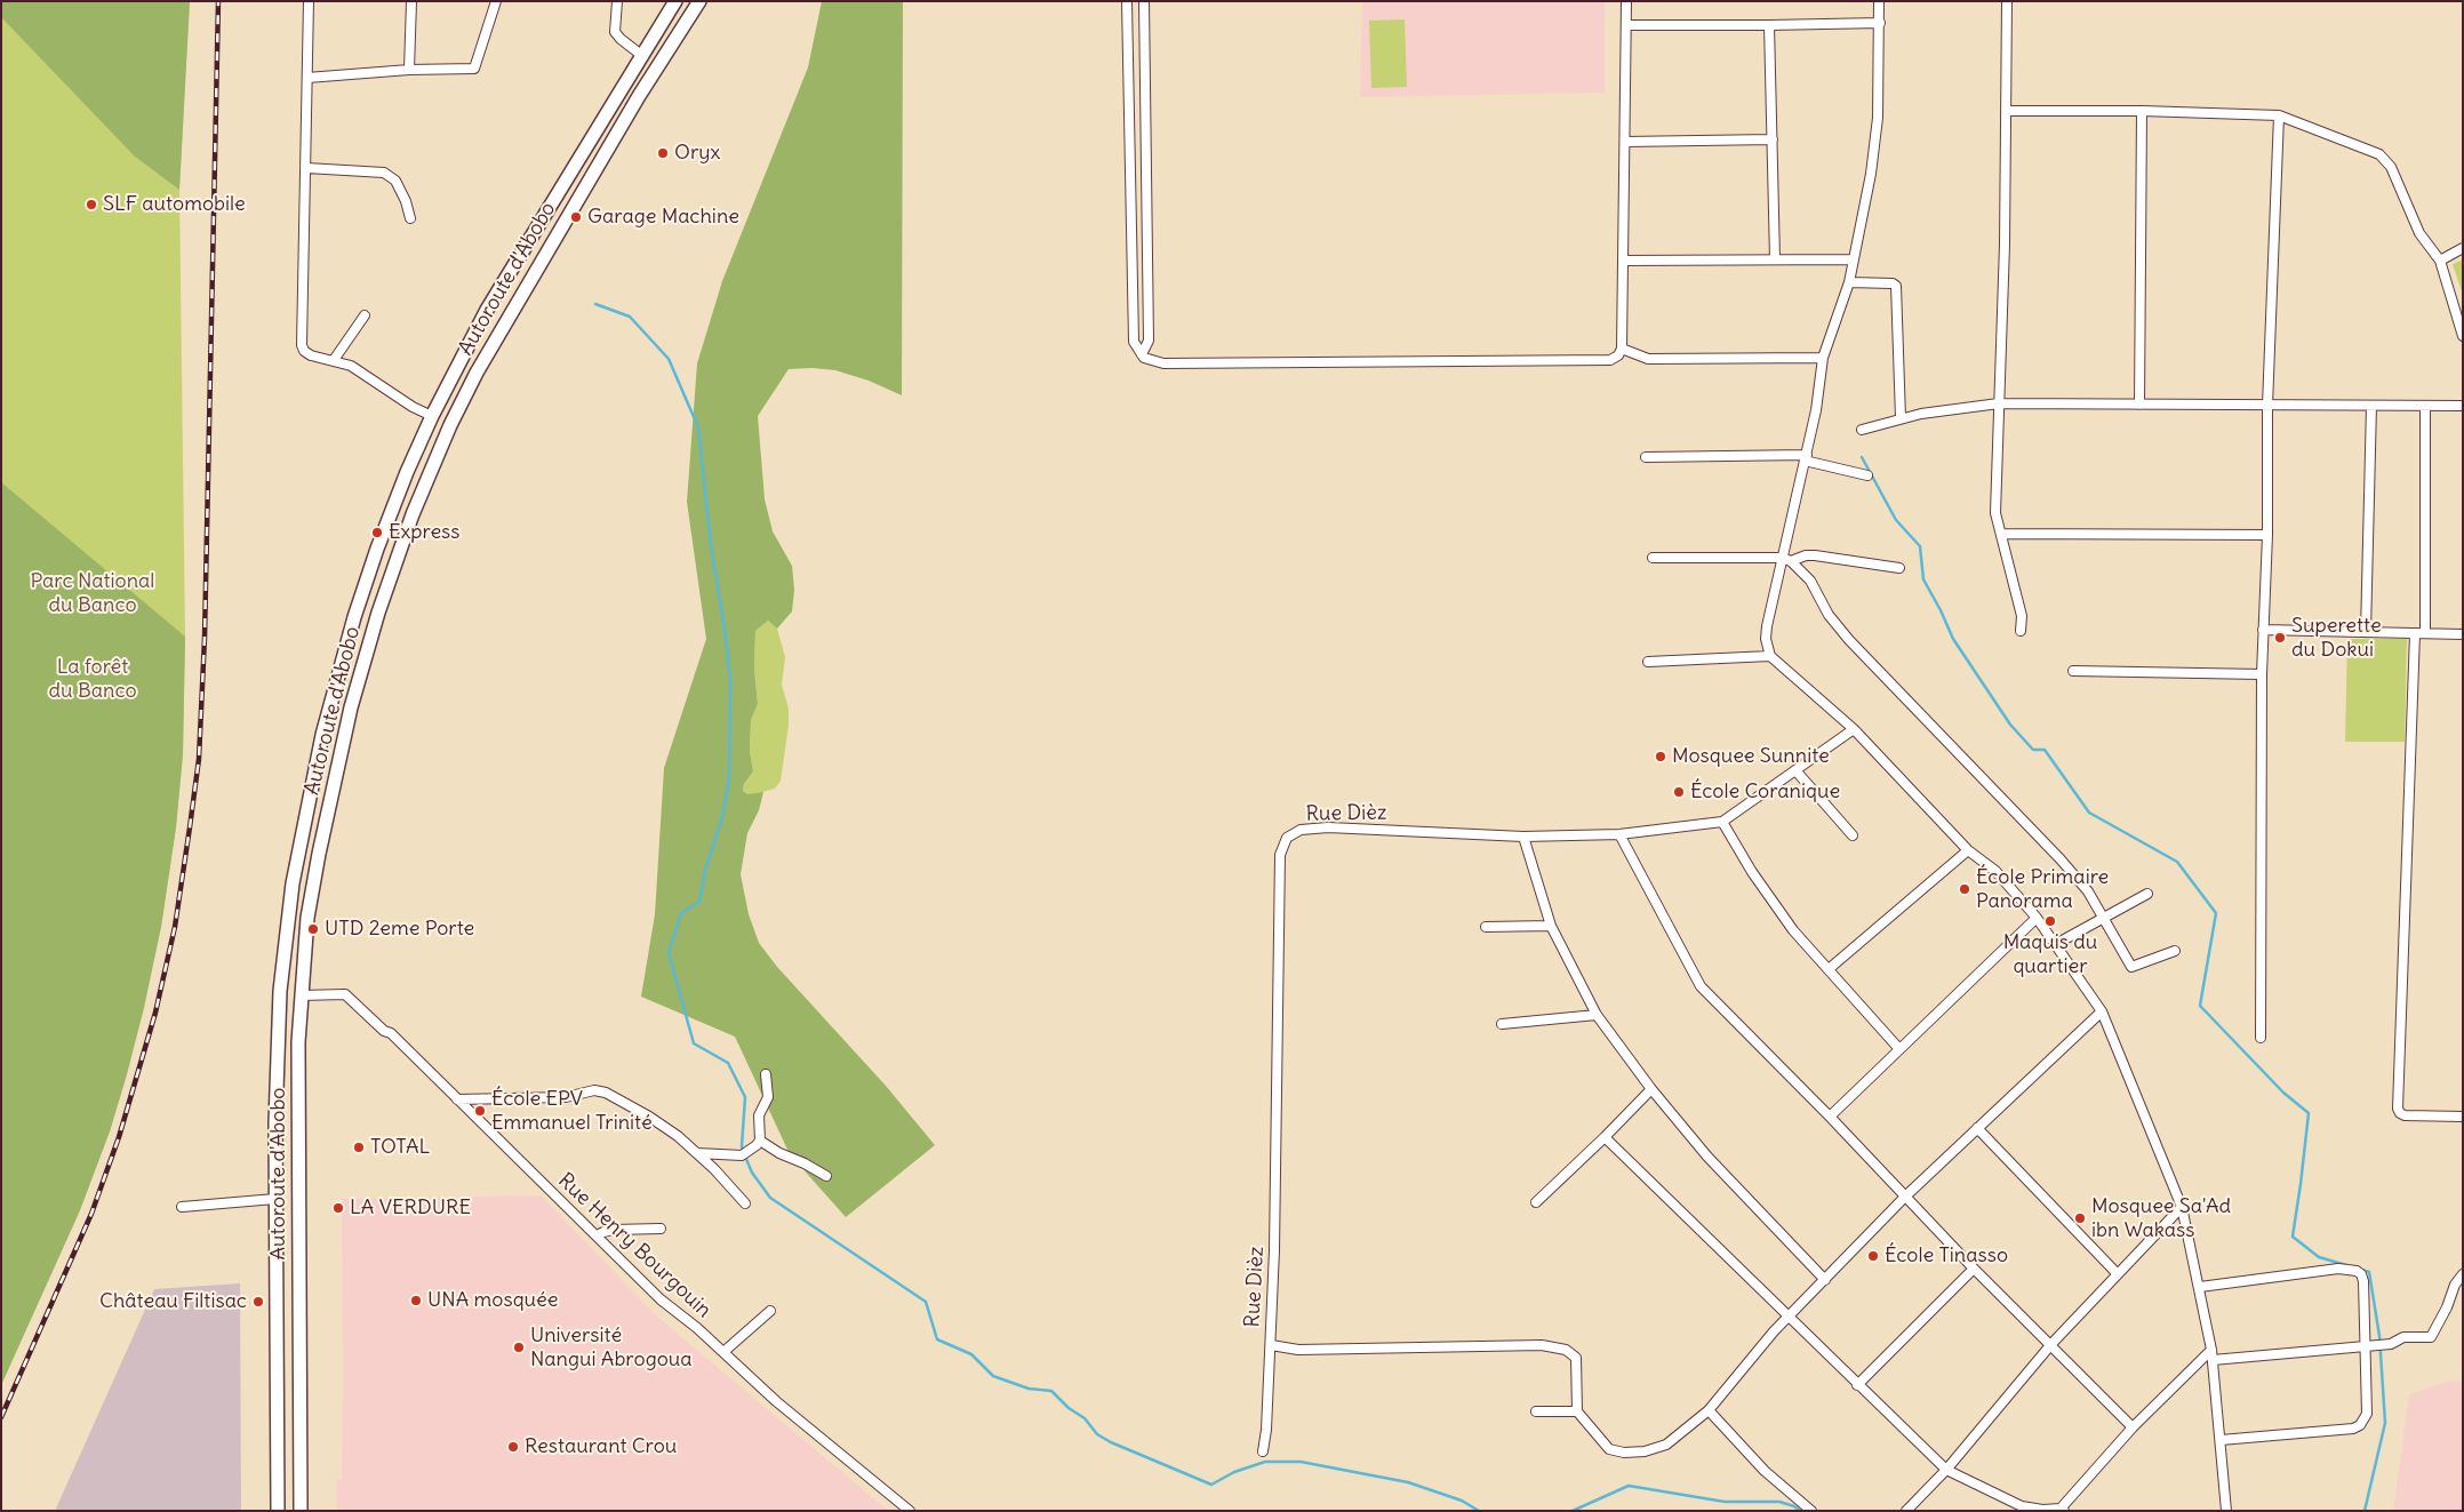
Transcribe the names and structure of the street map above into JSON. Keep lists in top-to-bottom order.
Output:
{
  "streets": {
    "main road": ["Autoroute d'Abobo"],
    "street": ["Rue Dièz", "Rue Henry Bourgouin"]
  },
  "crossings": [
    ["Autoroute d'Abobo", "Rue Henry Bourgouin"]
  ],
  "parks": ["Parc National du Banco", "La forêt du Banco"],
  "places": [
    "Oryx",
    "SLF automobile",
    "Garage Machine",
    "Express",
    "Superette du Dokui",
    "Mosquee Sunnite",
    "École Coranique",
    "École Primaire Panorama",
    "Maquis du quartier",
    "UTD 2eme Porte",
    "École EPV Emmanuel Trinité",
    "TOTAL",
    "LA VERDURE",
    "Mosquee Sa'Ad ibn Wakass",
    "École Tinasso",
    "UNA mosquée",
    "Château Filtisac",
    "Université Nangui Abrogoua",
    "Restaurant Crou"
  ]
}
